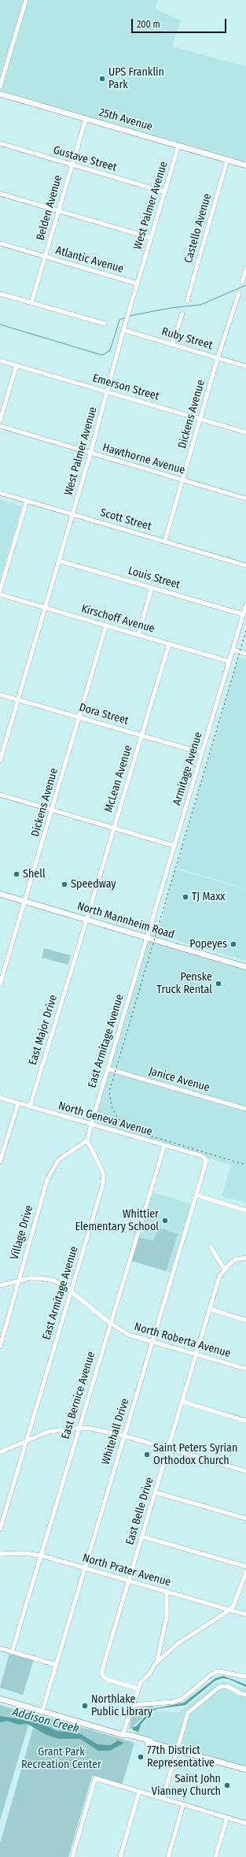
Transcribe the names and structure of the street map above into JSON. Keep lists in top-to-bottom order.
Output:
{
  "streets": {
    "main road": ["25th Avenue", "North Mannheim Road"],
    "street": [
      "Gustave Street",
      "West Palmer Avenue",
      "Belden Avenue",
      "Castello Avenue",
      "Atlantic Avenue",
      "Ruby Street",
      "Emerson Street",
      "Dickens Avenue",
      "Hawthorne Avenue",
      "Scott Street",
      "Louis Street",
      "Kirschoff Avenue",
      "Dora Street",
      "Armitage Avenue",
      "McLean Avenue",
      "East Major Drive",
      "East Armitage Avenue",
      "Janice Avenue",
      "North Geneva Avenue",
      "Village Drive",
      "North Roberta Avenue",
      "East Bernice Avenue",
      "Whitehall Drive",
      "East Belle Drive",
      "North Prater Avenue"
    ]
  },
  "crossings": [
    ["25th Avenue", "West Palmer Avenue"],
    ["25th Avenue", "Belden Avenue"],
    ["25th Avenue", "Castello Avenue"],
    ["Gustave Street", "West Palmer Avenue"],
    ["Gustave Street", "Belden Avenue"],
    ["West Palmer Avenue", "Atlantic Avenue"],
    ["West Palmer Avenue", "Ruby Street"],
    ["West Palmer Avenue", "Emerson Street"],
    ["West Palmer Avenue", "Hawthorne Avenue"],
    ["West Palmer Avenue", "Scott Street"],
    ["West Palmer Avenue", "Louis Street"],
    ["West Palmer Avenue", "Kirschoff Avenue"],
    ["West Palmer Avenue", "Dora Street"],
    ["Belden Avenue", "Atlantic Avenue"],
    ["Ruby Street", "Dickens Avenue"],
    ["Emerson Street", "Dickens Avenue"],
    ["Dickens Avenue", "Hawthorne Avenue"],
    ["Dickens Avenue", "Scott Street"],
    ["Dickens Avenue", "Kirschoff Avenue"],
    ["Dickens Avenue", "Dora Street"],
    ["Dickens Avenue", "North Mannheim Road"],
    ["Louis Street", "Armitage Avenue"],
    ["Kirschoff Avenue", "Armitage Avenue"],
    ["Kirschoff Avenue", "McLean Avenue"],
    ["Dora Street", "Armitage Avenue"],
    ["Dora Street", "McLean Avenue"],
    ["Armitage Avenue", "North Mannheim Road"],
    ["Armitage Avenue", "East Armitage Avenue"],
    ["McLean Avenue", "North Mannheim Road"],
    ["McLean Avenue", "East Major Drive"],
    ["North Mannheim Road", "East Major Drive"],
    ["North Mannheim Road", "East Armitage Avenue"],
    ["East Major Drive", "North Geneva Avenue"],
    ["East Armitage Avenue", "Janice Avenue"],
    ["East Armitage Avenue", "North Geneva Avenue"],
    ["East Armitage Avenue", "Village Drive"],
    ["East Armitage Avenue", "North Roberta Avenue"],
    ["North Geneva Avenue", "East Bernice Avenue"],
    ["North Geneva Avenue", "Whitehall Drive"],
    ["Village Drive", "North Roberta Avenue"],
    ["North Roberta Avenue", "East Bernice Avenue"],
    ["North Roberta Avenue", "Whitehall Drive"],
    ["North Roberta Avenue", "East Belle Drive"],
    ["East Bernice Avenue", "North Prater Avenue"],
    ["Whitehall Drive", "North Prater Avenue"],
    ["East Belle Drive", "North Prater Avenue"]
  ],
  "water": ["Addison Creek"],
  "parks": ["Grant Park Recreation Center"],
  "places": [
    "UPS Franklin Park",
    "Shell",
    "Speedway",
    "TJ Maxx",
    "Popeyes",
    "Penske Truck Rental",
    "Whittier Elementary School",
    "Saint Peters Syrian Orthodox Church",
    "Northlake Public Library",
    "77th District Representative",
    "Saint John Vianney Church"
  ],
  "scale_bar": "200 m"
}
